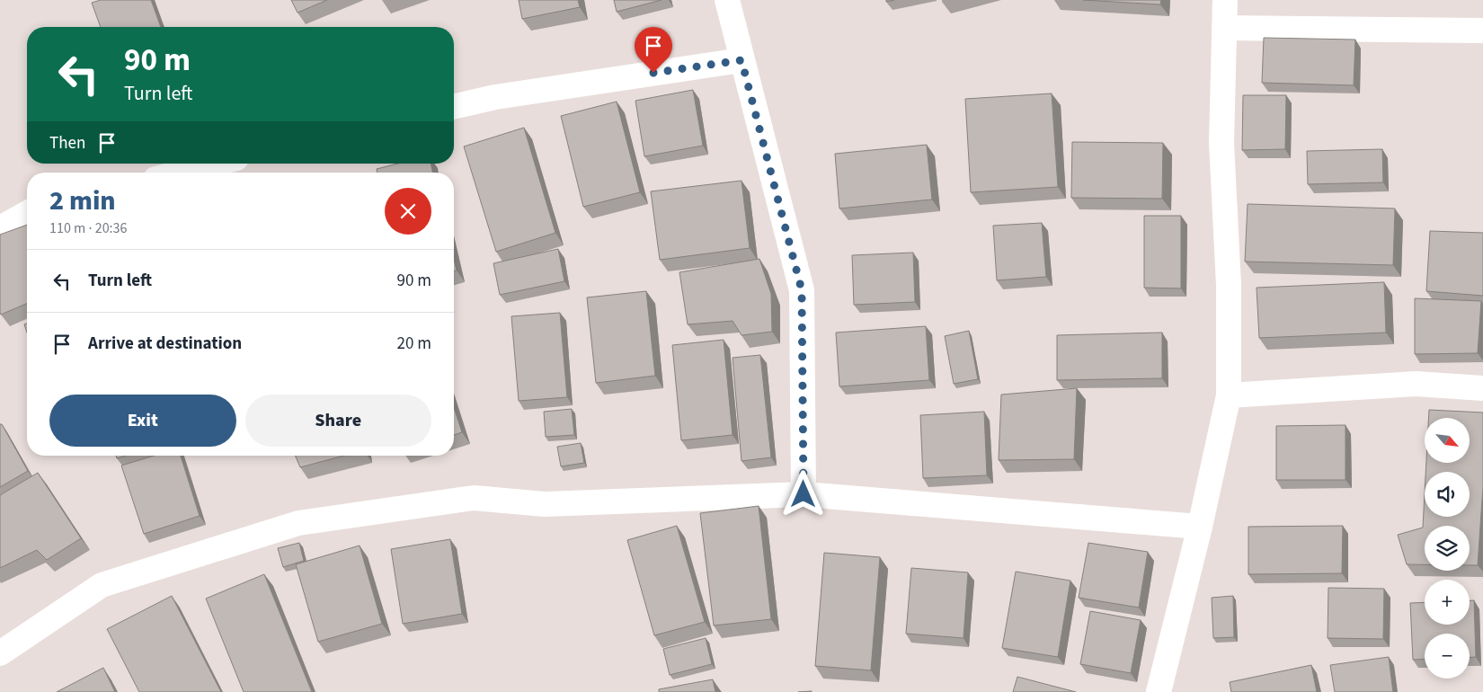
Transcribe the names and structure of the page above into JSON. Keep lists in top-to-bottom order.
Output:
{
  "north": "bottom right",
  "page": {
    "turn": ["90 m", "Turn left"],
    "then": "Then",
    "heading": ["2 min", "110 m · 20:36"],
    "list": [
      {
        "name": "Turn left",
        "value": "90 m"
      },
      {
        "name": "Arrive at destination",
        "value": "20 m"
      }
    ],
    "buttons": ["Exit", "Share"],
    "map_buttons": ["+", "−"]
  }
}
